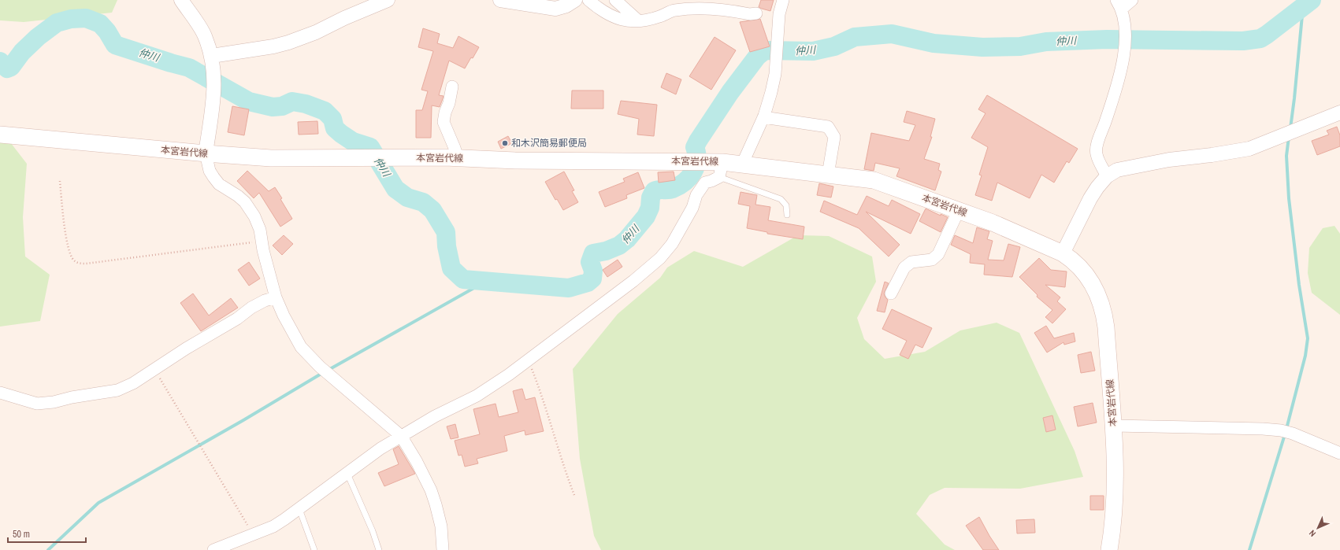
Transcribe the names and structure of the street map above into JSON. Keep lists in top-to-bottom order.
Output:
{
  "streets": {
    "main road": ["本宮岩代線"]
  },
  "water": ["仲川"],
  "places": ["和木沢簡易郵便局"],
  "scale_bar": "50 m",
  "north": "bottom left"
}
